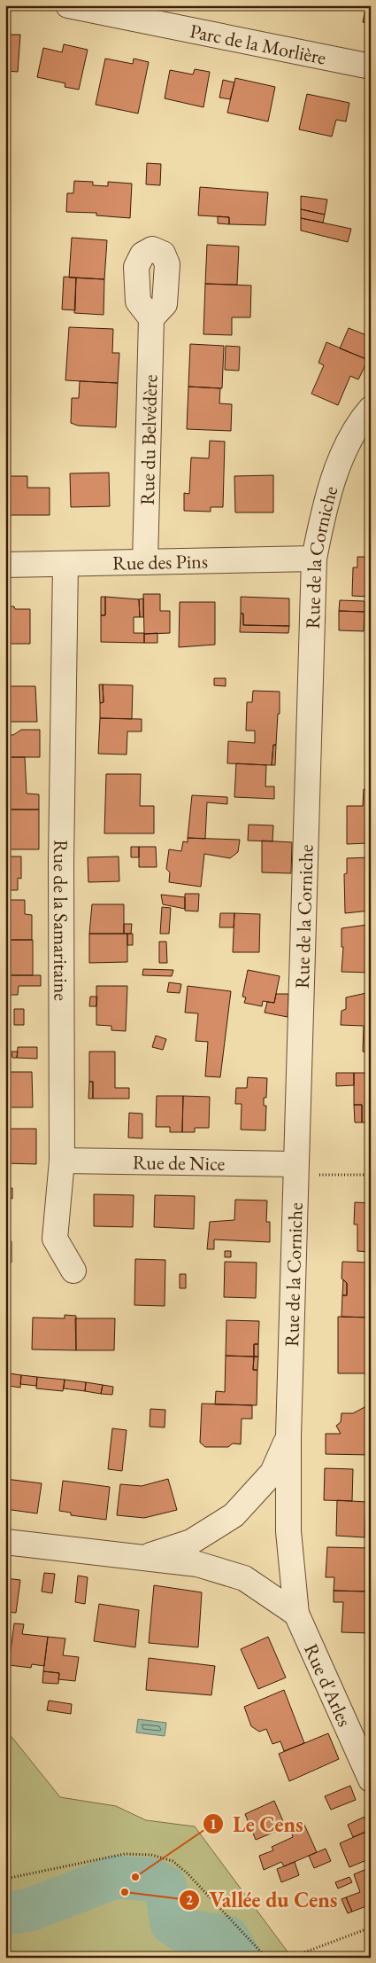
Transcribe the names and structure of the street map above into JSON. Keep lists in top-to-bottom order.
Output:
{
  "streets": {
    "street": [
      "Parc de la Morlière",
      "Rue du Belvédère",
      "Rue de la Corniche",
      "Rue des Pins",
      "Rue de la Samaritaine",
      "Rue de Nice",
      "Rue d'Arles"
    ]
  },
  "crossings": [
    ["Rue du Belvédère", "Rue des Pins"],
    ["Rue de la Corniche", "Rue des Pins"],
    ["Rue de la Corniche", "Rue de Nice"],
    ["Rue de la Corniche", "Rue d'Arles"],
    ["Rue des Pins", "Rue de la Samaritaine"],
    ["Rue de la Samaritaine", "Rue de Nice"]
  ],
  "places": ["Le Cens", "Vallée du Cens"]
}
